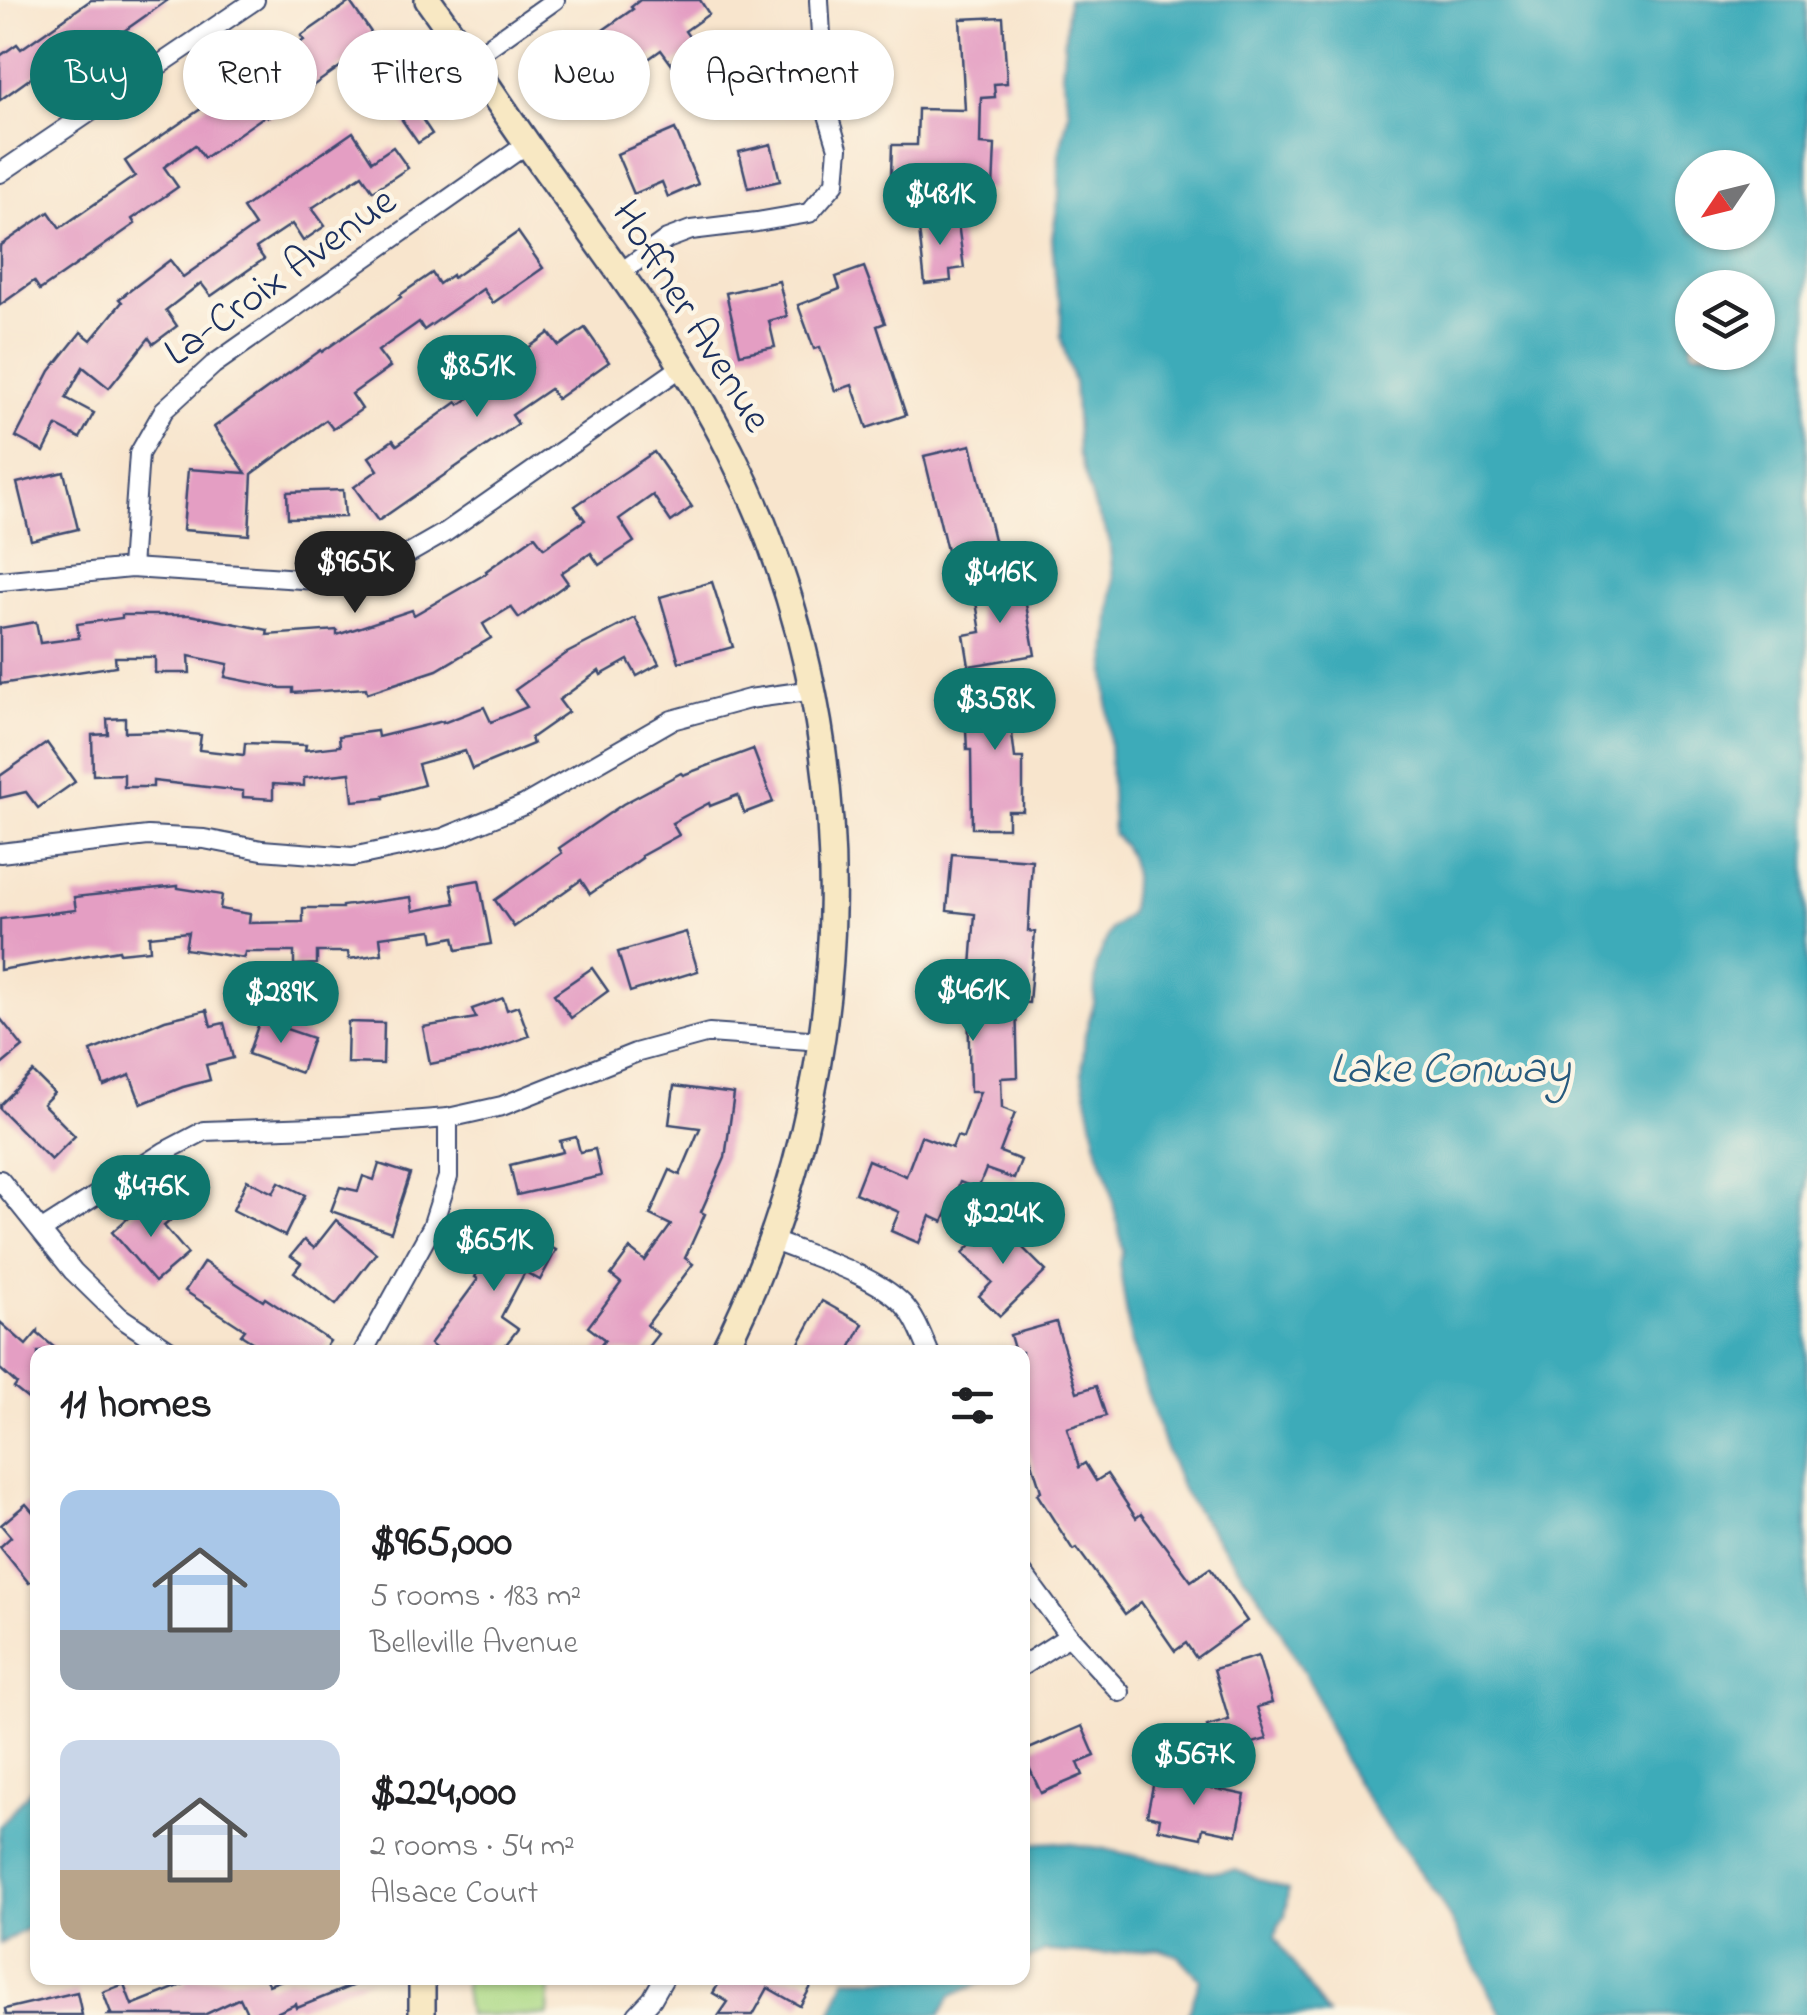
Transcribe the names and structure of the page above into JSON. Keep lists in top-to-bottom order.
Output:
{
  "streets": {
    "main road": ["Hoffner Avenue"],
    "street": ["La-Croix Avenue"]
  },
  "crossings": [
    ["La-Croix Avenue", "Hoffner Avenue"]
  ],
  "water": ["Lake Conway"],
  "north": "bottom left",
  "page": {
    "chip": [
      "Buy",
      "Rent",
      "Filters",
      "New",
      "Apartment"
    ],
    "price": [
      "$481K",
      "$851K",
      "$965K",
      "$416K",
      "$358K",
      "$461K",
      "$289K",
      "$476K",
      "$224K",
      "$651K",
      "$567K"
    ],
    "heading": "11 homes",
    "list": [
      {
        "name": "$965,000",
        "note": "5 rooms · 183 m² · Belleville Avenue"
      },
      {
        "name": "$224,000",
        "note": "2 rooms · 54 m² · Alsace Court"
      }
    ]
  }
}
